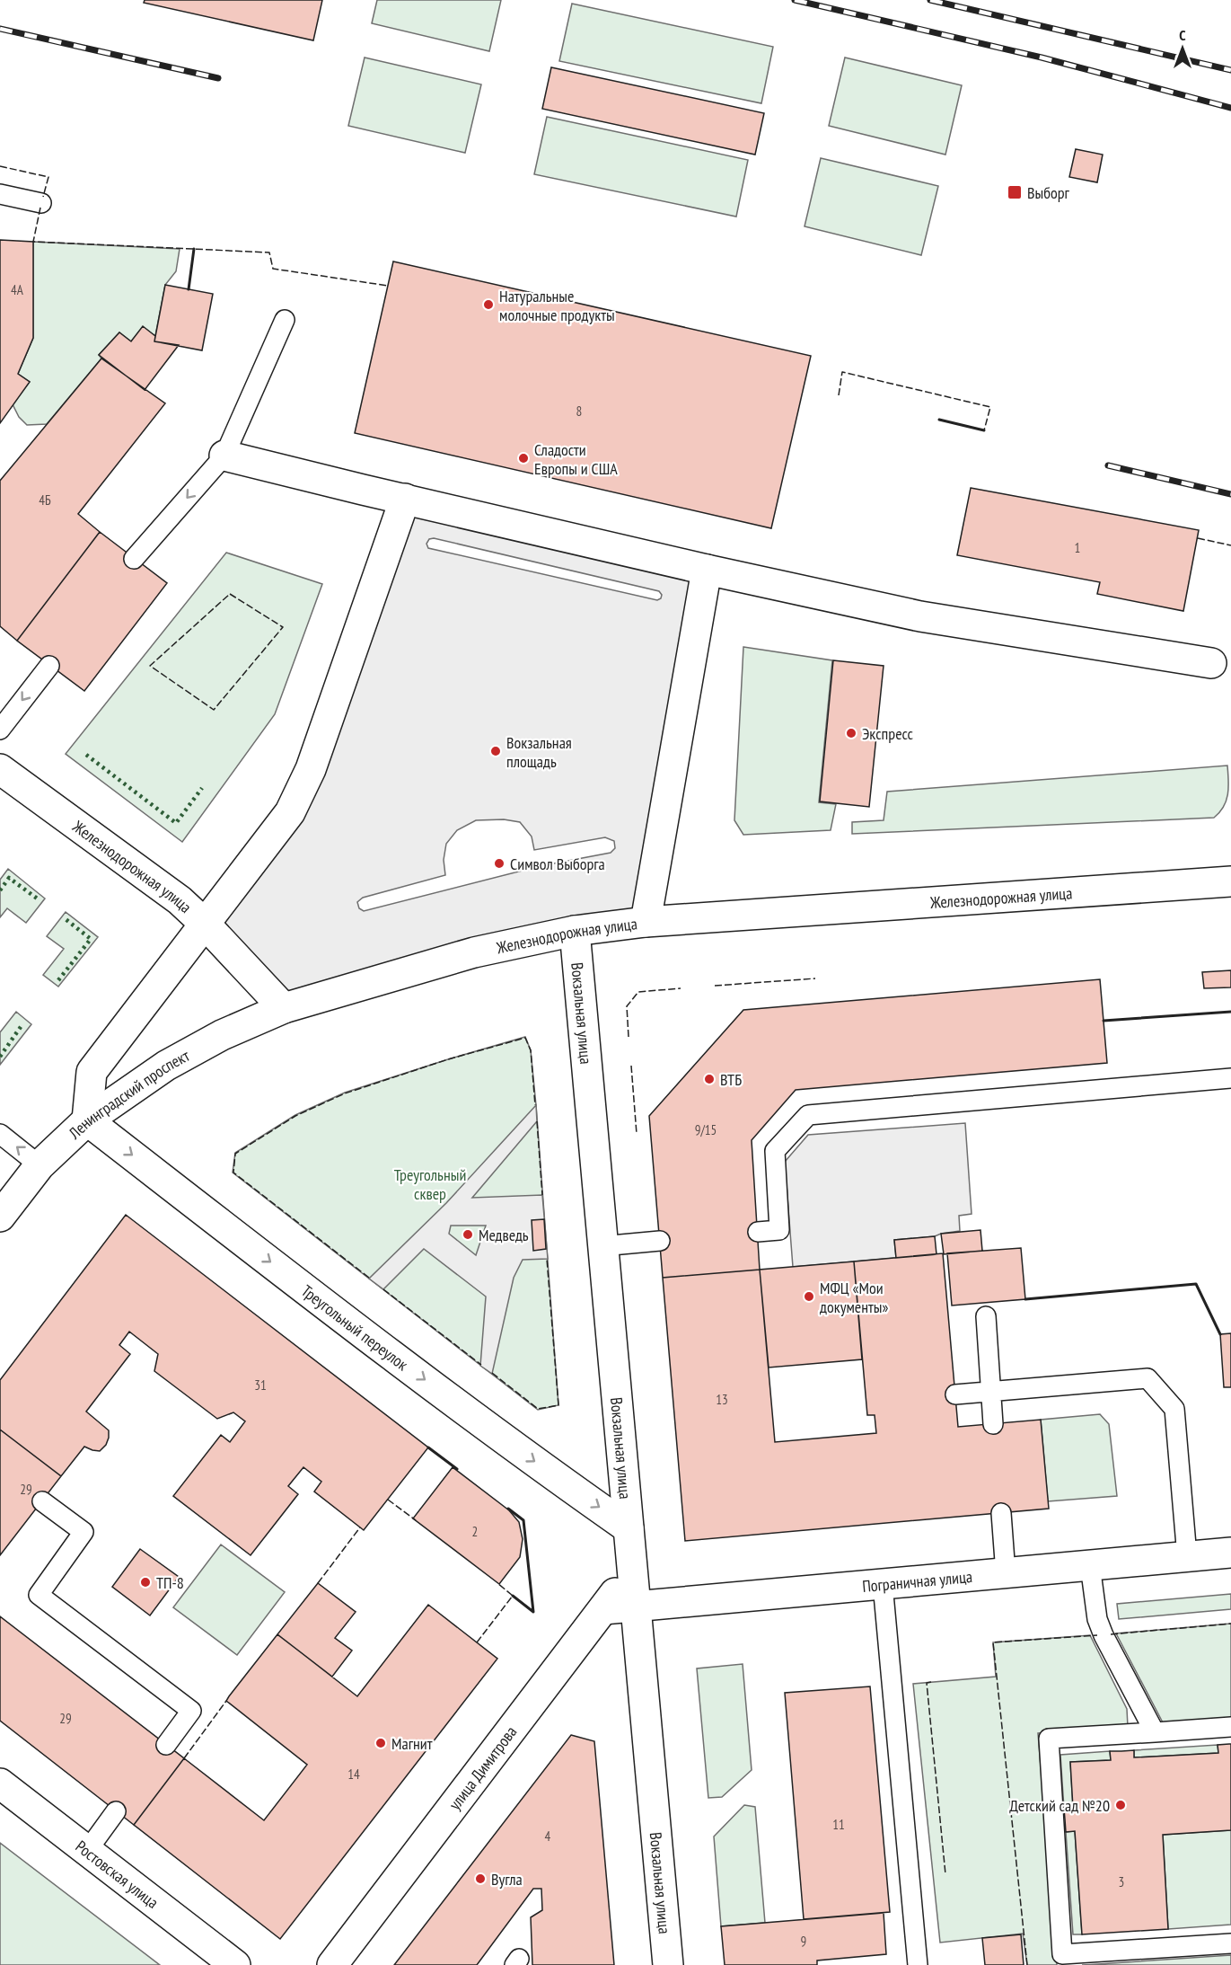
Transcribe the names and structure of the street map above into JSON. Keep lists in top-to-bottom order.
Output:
{
  "streets": {
    "street": [
      "Железнодорожная улица",
      "Вокзальная улица",
      "Ленинградский проспект",
      "Треугольный переулок",
      "Пограничная улица",
      "улица Димитрова",
      "Ростовская улица"
    ]
  },
  "crossings": [
    ["Железнодорожная улица", "Вокзальная улица"],
    ["Железнодорожная улица", "Ленинградский проспект"],
    ["Вокзальная улица", "Треугольный переулок"],
    ["Вокзальная улица", "Пограничная улица"],
    ["Вокзальная улица", "улица Димитрова"],
    ["Ленинградский проспект", "Треугольный переулок"],
    ["Пограничная улица", "улица Димитрова"]
  ],
  "one_way": ["Треугольный переулок"],
  "parks": ["Треугольный сквер"],
  "places": {
    "transit": ["Выборг"],
    "other": [
      "Натуральные молочные продукты",
      "Сладости Европы и США",
      "Экспресс",
      "Вокзальная площадь",
      "Символ Выборга",
      "ВТБ",
      "Медведь",
      "МФЦ «Мои документы»",
      "ТП-8",
      "Магнит",
      "Детский сад №20",
      "Вугла"
    ]
  },
  "house_numbers": [
    "4А",
    "8",
    "4Б",
    "1",
    "9/15",
    "31",
    "13",
    "29",
    "2",
    "29",
    "14",
    "11",
    "4",
    "3",
    "9"
  ],
  "north": "top"
}
